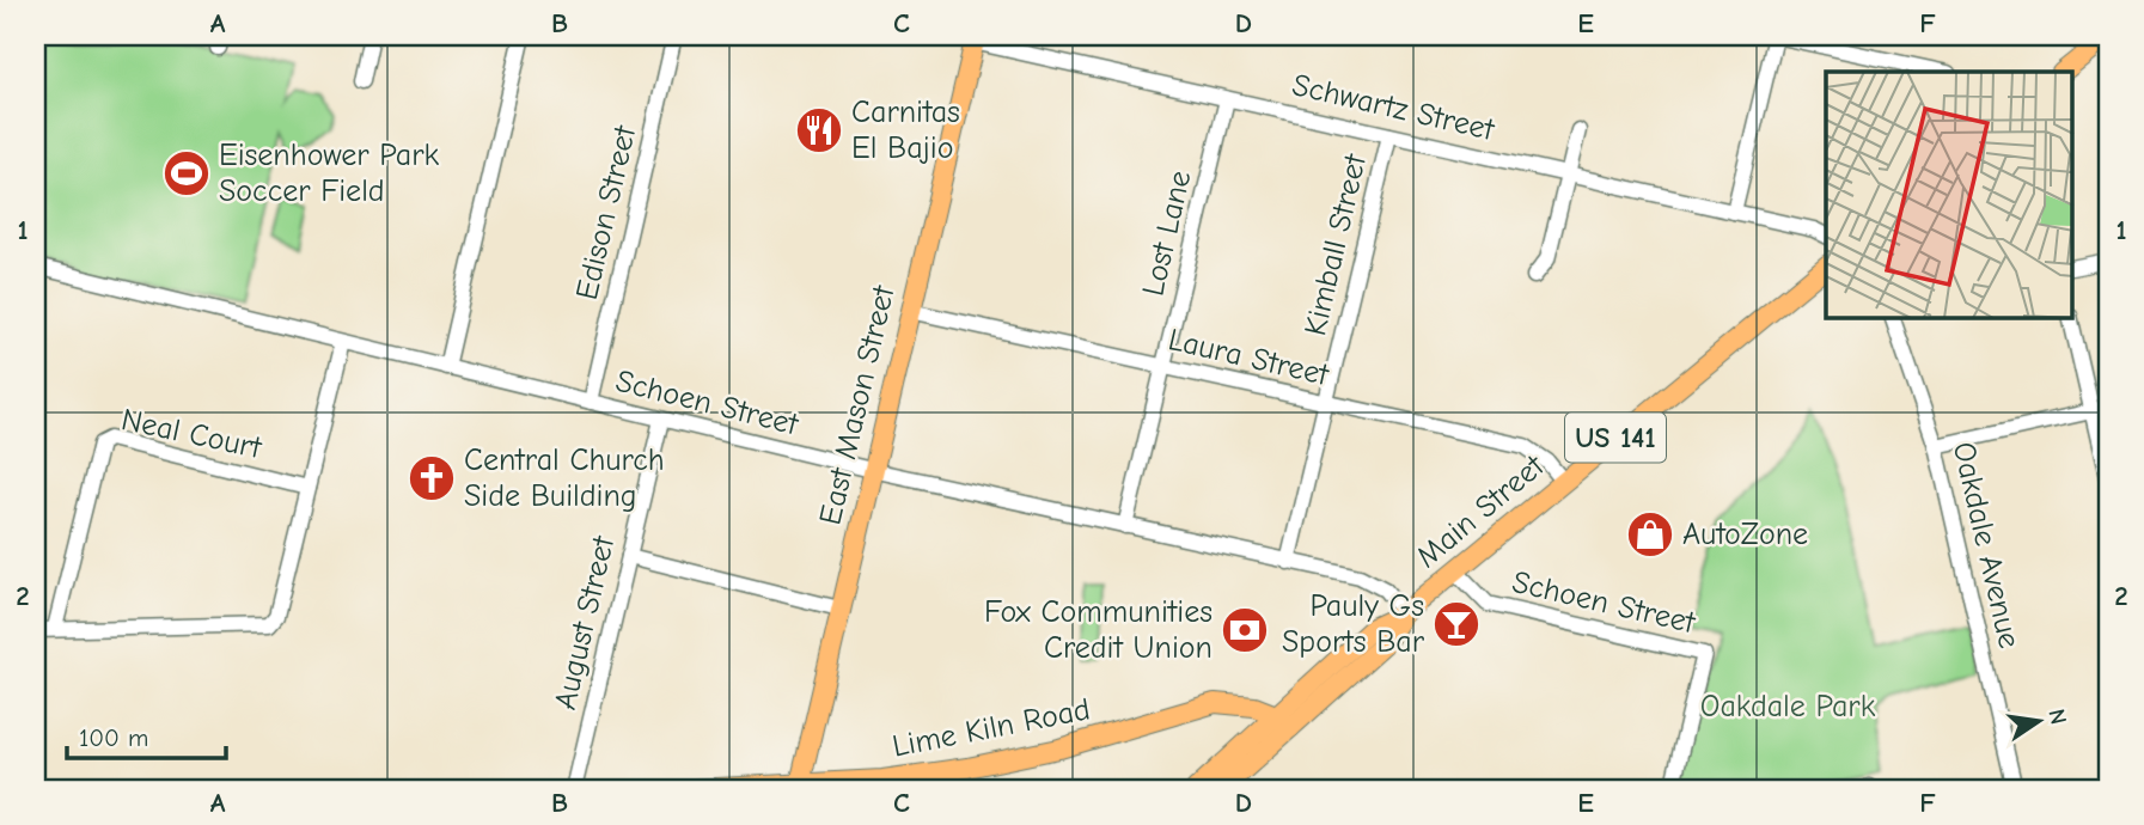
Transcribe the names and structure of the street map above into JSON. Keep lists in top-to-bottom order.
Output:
{
  "streets": {
    "main road": [
      "East Mason Street",
      "US 141",
      "Main Street",
      "Lime Kiln Road"
    ],
    "street": [
      "Schwartz Street",
      "Edison Street",
      "Lost Lane",
      "Kimball Street",
      "Laura Street",
      "Schoen Street",
      "Neal Court",
      "Oakdale Avenue",
      "August Street"
    ]
  },
  "crossings": [
    ["Schwartz Street", "Lost Lane"],
    ["Schwartz Street", "Kimball Street"],
    ["Schwartz Street", "East Mason Street"],
    ["Edison Street", "Schoen Street"],
    ["Lost Lane", "Laura Street"],
    ["Lost Lane", "Schoen Street"],
    ["Kimball Street", "Laura Street"],
    ["Kimball Street", "Schoen Street"],
    ["Laura Street", "East Mason Street"],
    ["Laura Street", "Main Street"],
    ["Schoen Street", "East Mason Street"],
    ["Schoen Street", "Main Street"],
    ["Schoen Street", "August Street"],
    ["East Mason Street", "Lime Kiln Road"],
    ["Main Street", "Lime Kiln Road"]
  ],
  "parks": ["Oakdale Park"],
  "places": {
    "restaurant": ["Carnitas El Bajio"],
    "sports": ["Eisenhower Park Soccer Field"],
    "church": ["Central Church Side Building"],
    "shop": ["AutoZone"],
    "bar": ["Pauly Gs Sports Bar"],
    "bank": ["Fox Communities Credit Union"]
  },
  "scale_bar": "100 m",
  "north": "right",
  "grid": {
    "columns": [
      "A",
      "B",
      "C",
      "D",
      "E",
      "F"
    ],
    "rows": ["1", "2"]
  }
}
